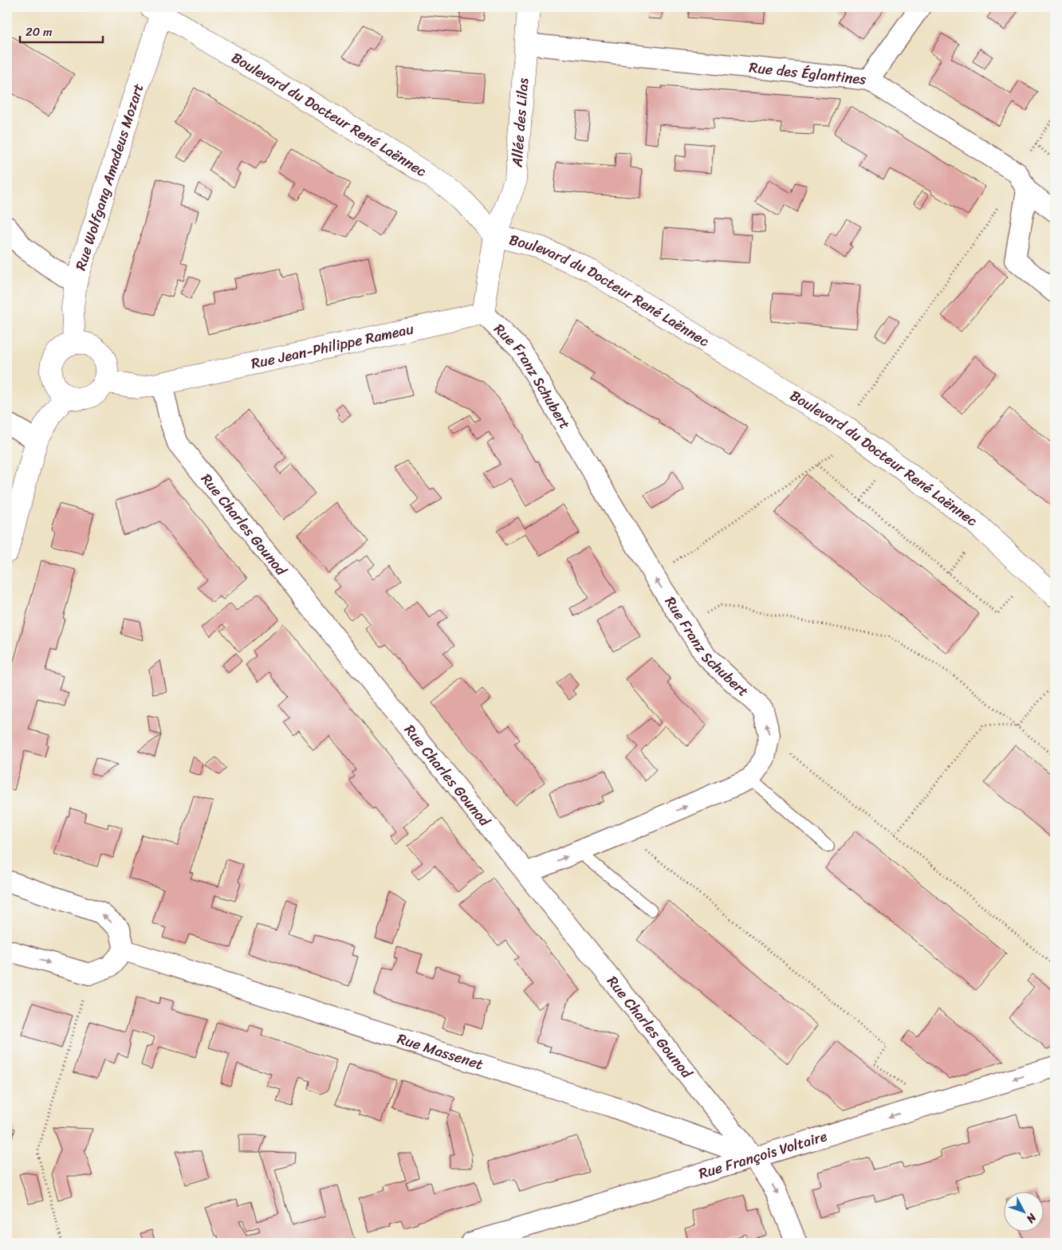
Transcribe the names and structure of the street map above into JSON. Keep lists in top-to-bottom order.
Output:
{
  "streets": {
    "street": [
      "Rue des Églantines",
      "Boulevard du Docteur René Laënnec",
      "Allée des Lilas",
      "Rue Wolfgang Amadeus Mozart",
      "Rue Jean-Philippe Rameau",
      "Rue Franz Schubert",
      "Rue Charles Gounod",
      "Rue Massenet",
      "Rue François Voltaire"
    ]
  },
  "crossings": [
    ["Rue des Églantines", "Allée des Lilas"],
    ["Boulevard du Docteur René Laënnec", "Allée des Lilas"],
    ["Boulevard du Docteur René Laënnec", "Rue Wolfgang Amadeus Mozart"],
    ["Rue Wolfgang Amadeus Mozart", "Rue Jean-Philippe Rameau"],
    ["Rue Jean-Philippe Rameau", "Rue Franz Schubert"],
    ["Rue Jean-Philippe Rameau", "Rue Charles Gounod"],
    ["Rue Charles Gounod", "Rue Massenet"],
    ["Rue Charles Gounod", "Rue François Voltaire"],
    ["Rue Massenet", "Rue François Voltaire"]
  ],
  "one_way": ["Rue Franz Schubert", "Rue François Voltaire"],
  "scale_bar": "20 m",
  "north": "bottom right"
}
